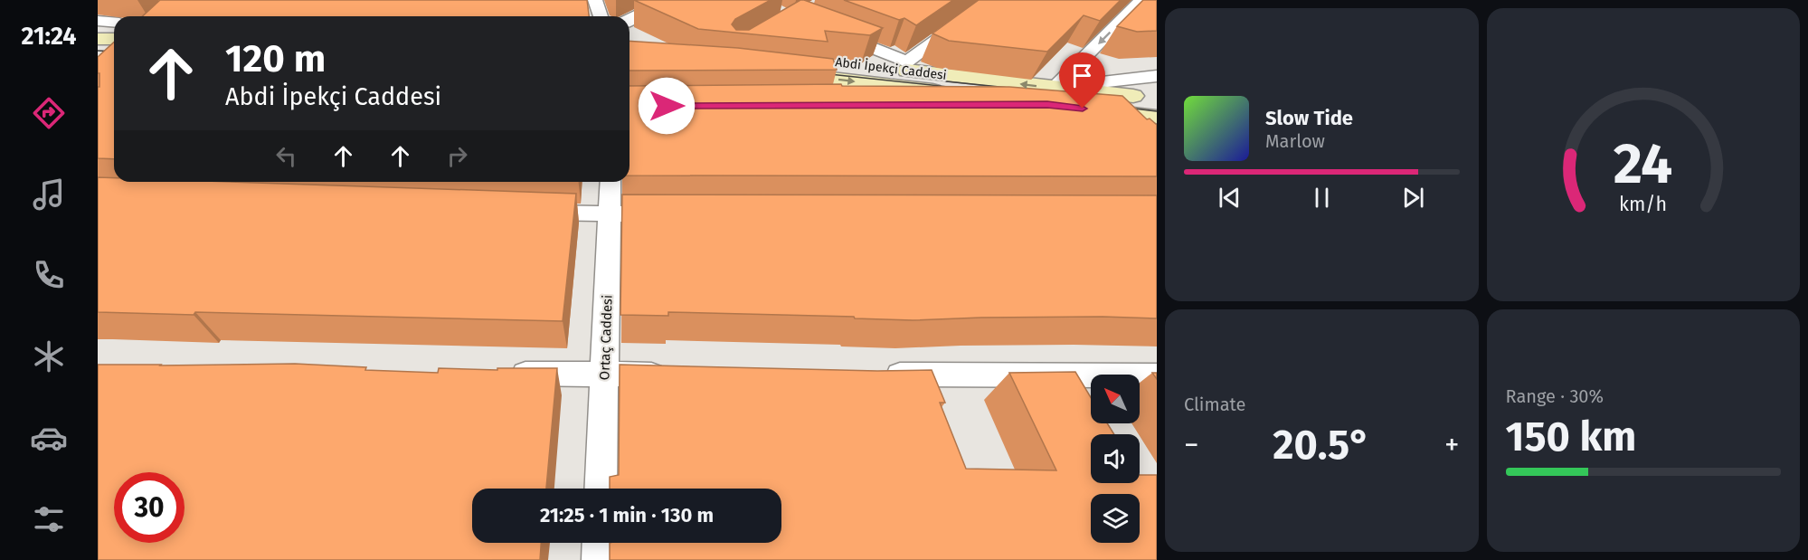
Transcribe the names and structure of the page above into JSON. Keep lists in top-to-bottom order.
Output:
{
  "streets": {
    "main road": ["Abdi İpekçi Caddesi"],
    "street": ["Ortaç Caddesi"]
  },
  "north": "top left",
  "page": {
    "tabs": "21:24",
    "turn": ["120 m", "Abdi İpekçi Caddesi"],
    "song": ["Slow Tide", "Marlow"],
    "tile": [
      "Climate",
      ["Range · 30%", "150 km"]
    ],
    "heat": ["−", "20.5°", "+"],
    "limit": "30",
    "trip": "21:25 · 1 min · 130 m",
    "gauge": ["24", "km/h"]
  }
}
